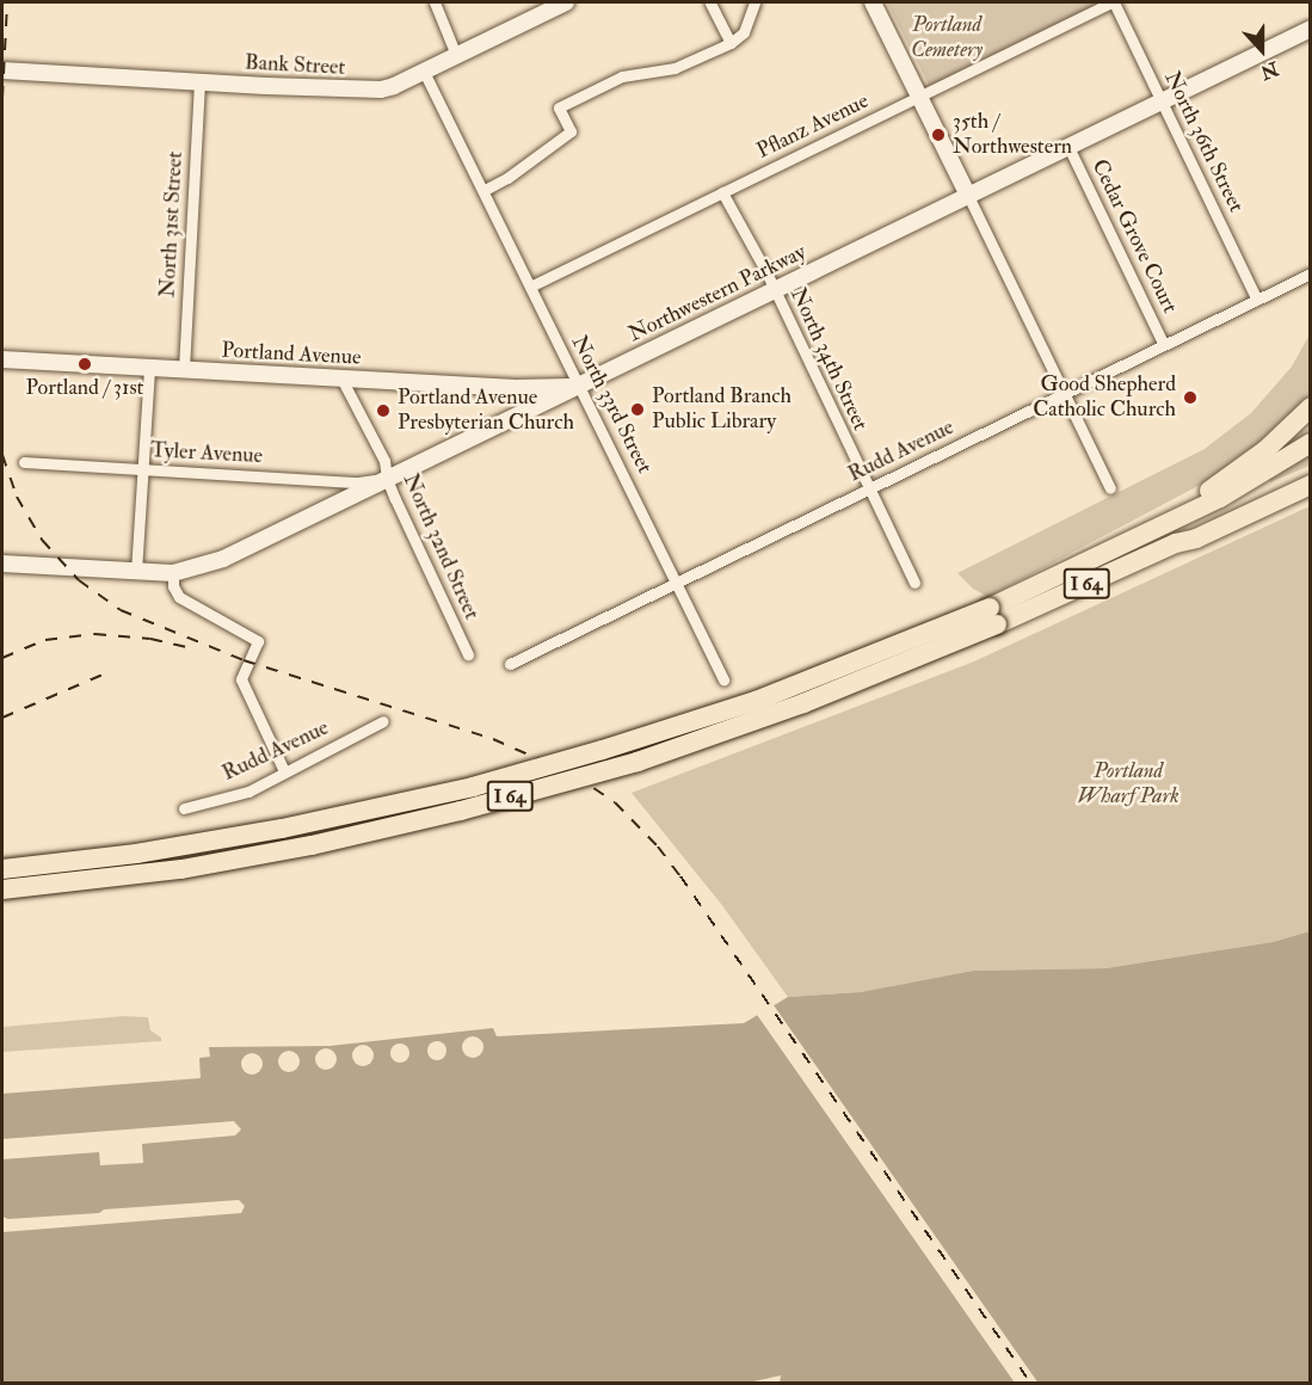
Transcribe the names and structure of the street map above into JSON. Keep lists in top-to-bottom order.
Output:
{
  "streets": {
    "highway": ["I 64"],
    "street": [
      "Bank Street",
      "Pflanz Avenue",
      "North 36th Street",
      "North 31st Street",
      "Cedar Grove Court",
      "Northwestern Parkway",
      "Portland Avenue",
      "North 34th Street",
      "North 33rd Street",
      "Rudd Avenue",
      "Tyler Avenue",
      "North 32nd Street"
    ]
  },
  "crossings": [
    ["Bank Street", "North 31st Street"],
    ["Bank Street", "North 33rd Street"],
    ["Pflanz Avenue", "North 36th Street"],
    ["Pflanz Avenue", "North 34th Street"],
    ["Pflanz Avenue", "North 33rd Street"],
    ["North 36th Street", "Northwestern Parkway"],
    ["North 36th Street", "Rudd Avenue"],
    ["North 31st Street", "Portland Avenue"],
    ["Cedar Grove Court", "Northwestern Parkway"],
    ["Cedar Grove Court", "Rudd Avenue"],
    ["Northwestern Parkway", "Portland Avenue"],
    ["Northwestern Parkway", "North 34th Street"],
    ["Northwestern Parkway", "North 33rd Street"],
    ["Northwestern Parkway", "Tyler Avenue"],
    ["Northwestern Parkway", "North 32nd Street"],
    ["Portland Avenue", "North 33rd Street"],
    ["Portland Avenue", "North 32nd Street"],
    ["North 34th Street", "Rudd Avenue"],
    ["North 33rd Street", "Rudd Avenue"],
    ["Tyler Avenue", "North 32nd Street"]
  ],
  "parks": ["Portland Cemetery", "Portland Wharf Park"],
  "places": [
    "35th / Northwestern",
    "Portland / 31st",
    "Good Shepherd Catholic Church",
    "Portland Branch Public Library",
    "Portland Avenue Presbyterian Church"
  ],
  "north": "bottom"
}
